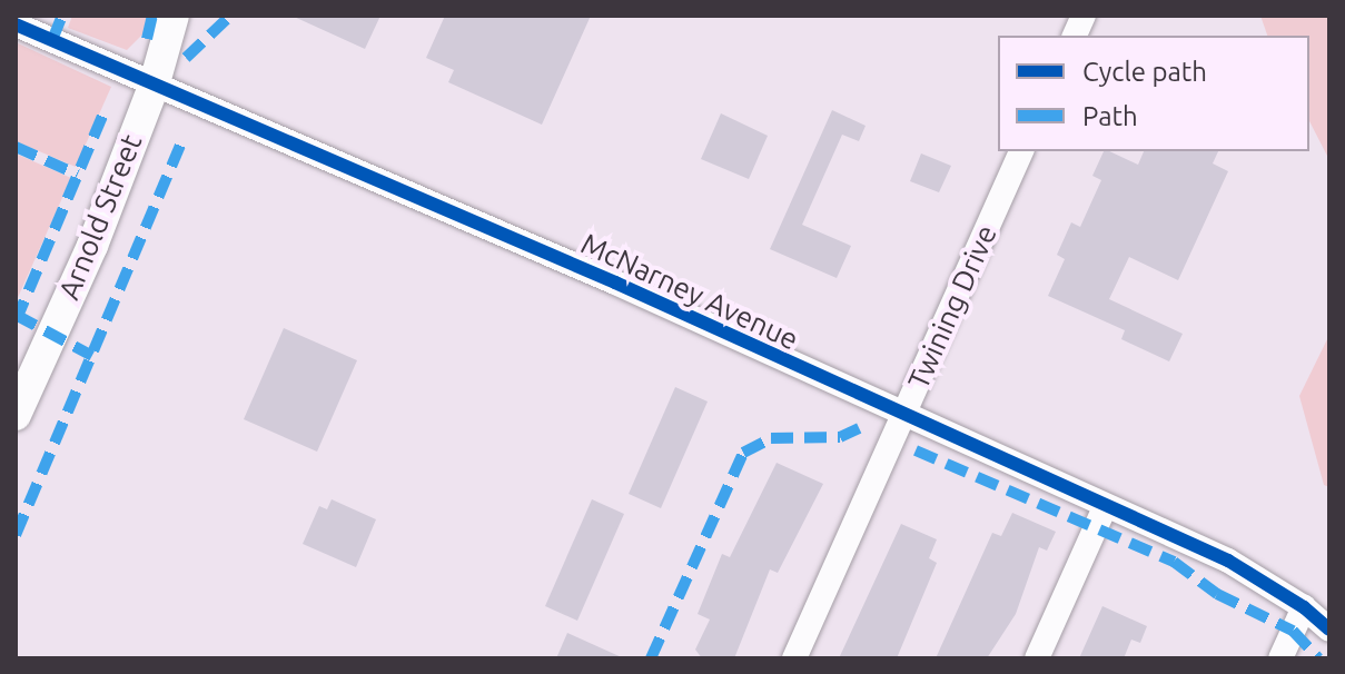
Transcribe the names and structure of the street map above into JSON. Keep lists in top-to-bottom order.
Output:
{
  "streets": {
    "main road": ["Arnold Street"],
    "street": ["McNarney Avenue", "Twining Drive"]
  },
  "crossings": [
    ["Arnold Street", "McNarney Avenue"],
    ["McNarney Avenue", "Twining Drive"]
  ],
  "legend": ["Cycle path", "Path"]
}
